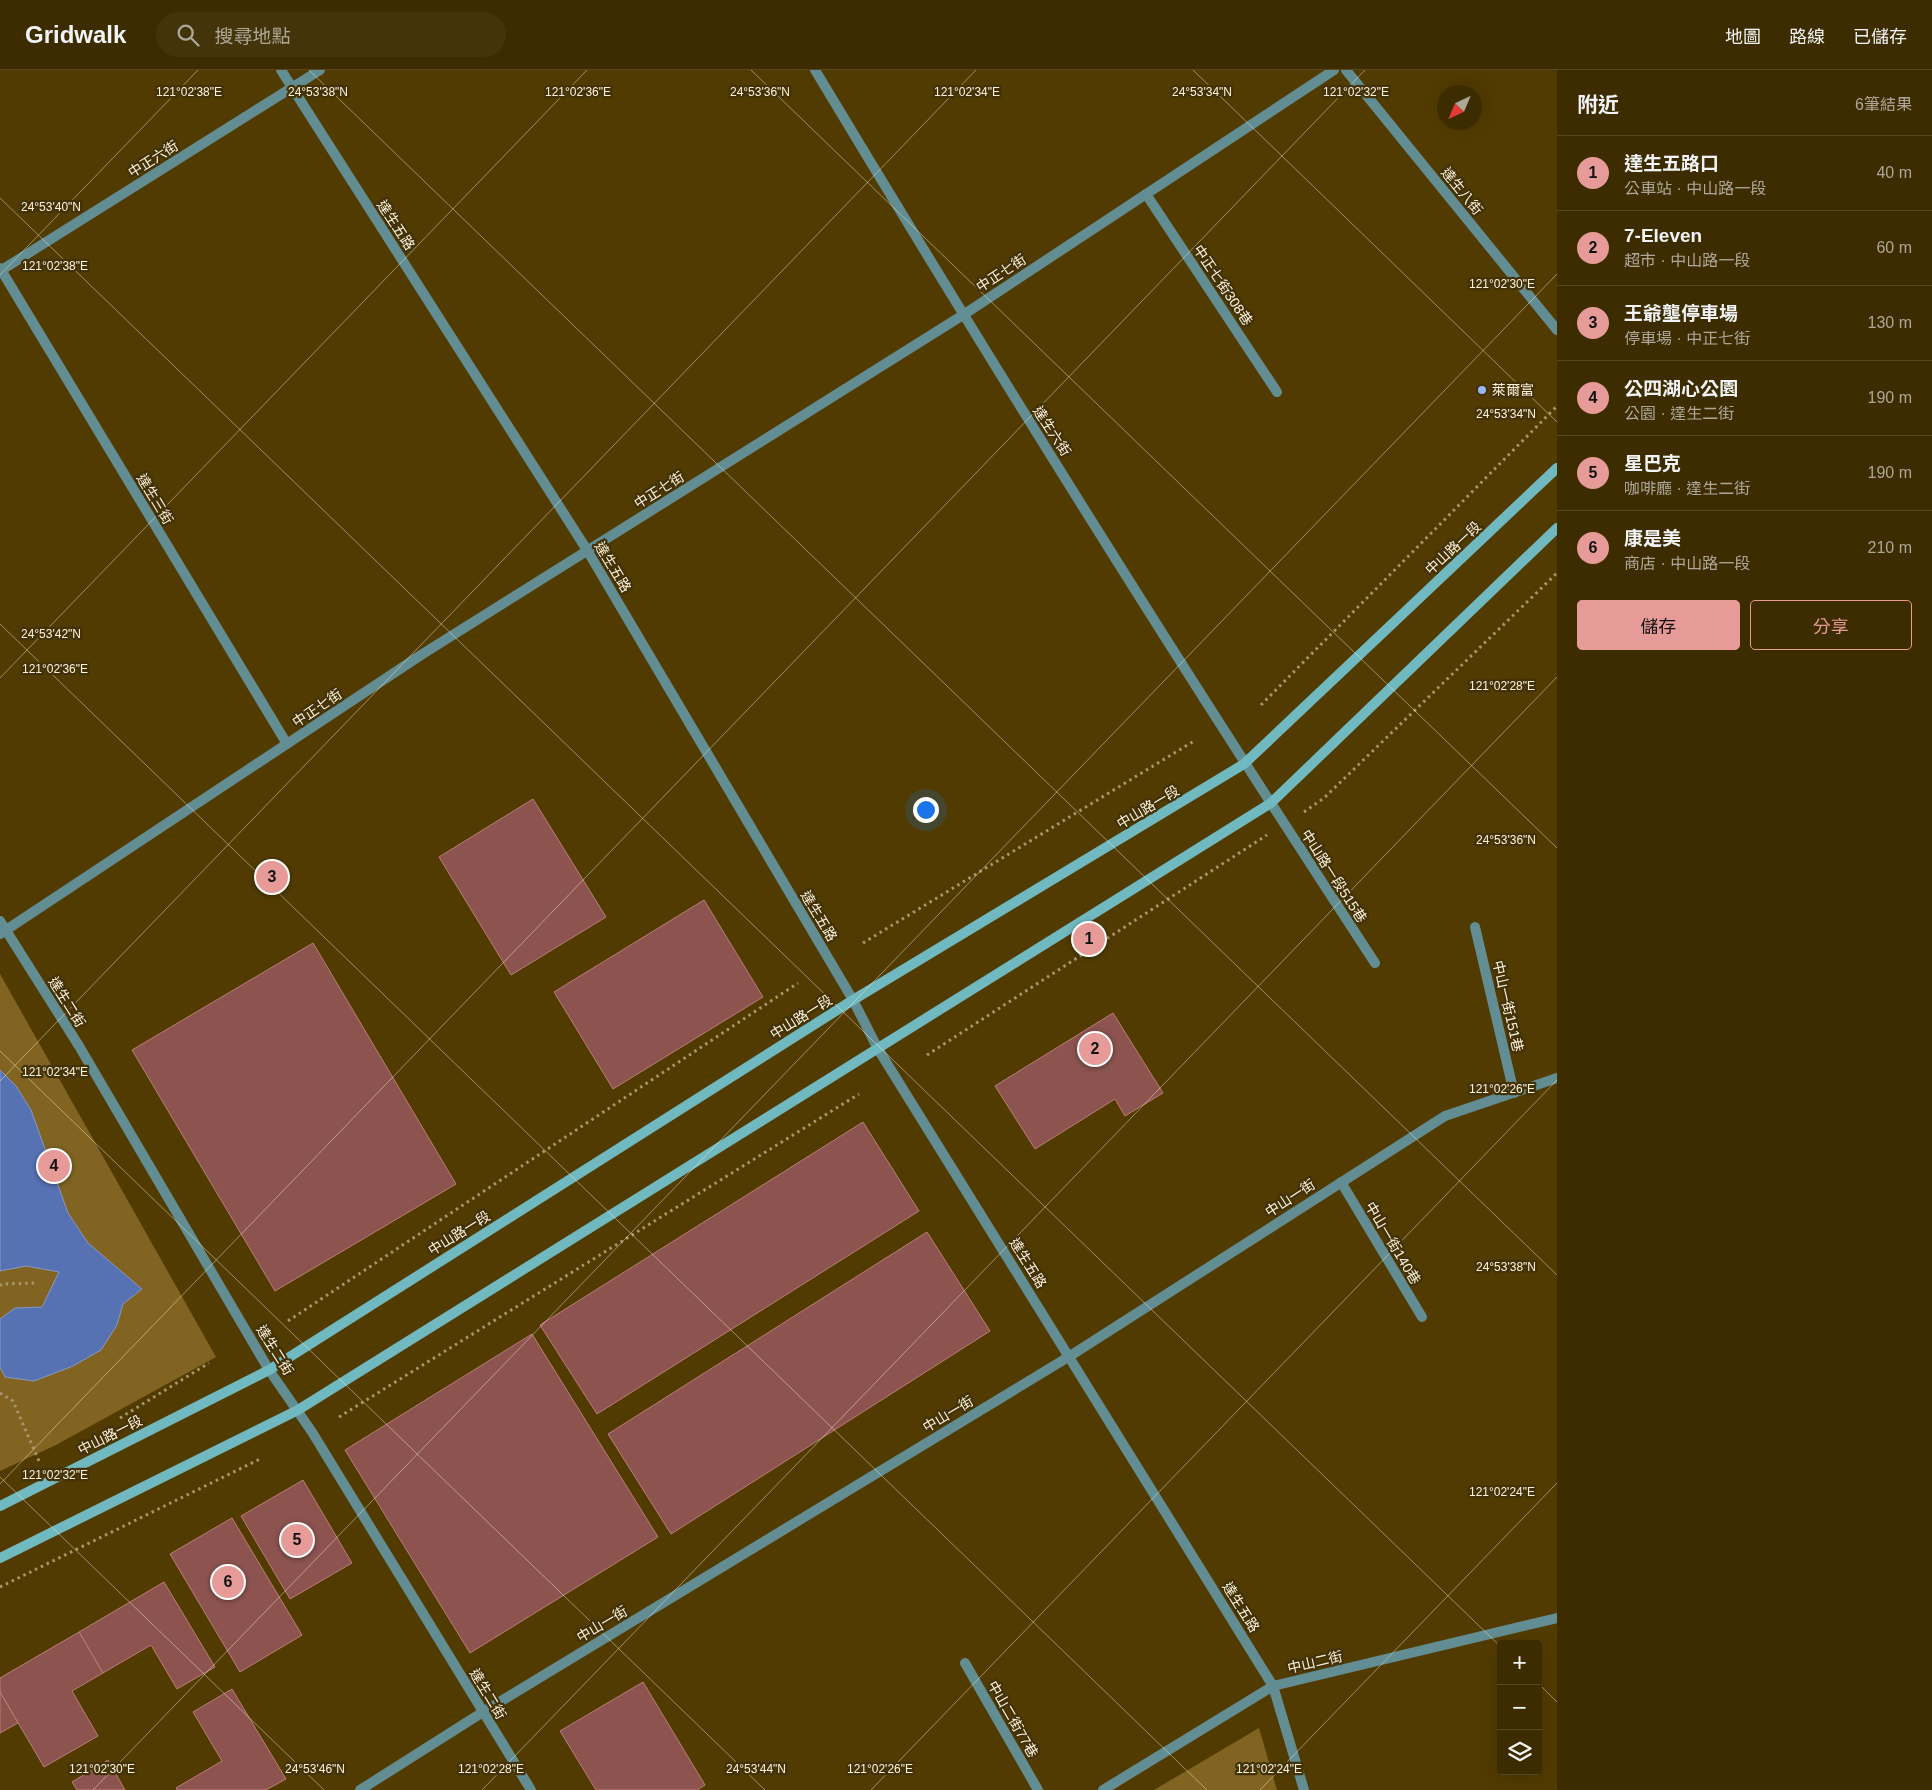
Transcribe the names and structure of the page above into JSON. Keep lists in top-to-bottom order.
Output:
{
  "streets": {
    "street": [
      "中正六街",
      "達生八街",
      "達生五路",
      "中正七街",
      "中正七街308巷",
      "達生六街",
      "達生三街",
      "中山路一段",
      "中山路一段515巷",
      "達生二街",
      "中山一街151巷",
      "中山一街",
      "中山一街140巷",
      "中山二街",
      "中山二街77巷"
    ]
  },
  "crossings": [
    ["中正六街", "達生五路"],
    ["中正六街", "達生三街"],
    ["達生五路", "中正七街"],
    ["達生五路", "中山路一段"],
    ["達生五路", "中山一街"],
    ["達生五路", "中山二街"],
    ["中正七街", "中正七街308巷"],
    ["中正七街", "達生六街"],
    ["中正七街", "達生三街"],
    ["中正七街", "達生二街"],
    ["達生六街", "中山路一段"],
    ["達生六街", "中山路一段515巷"],
    ["中山路一段", "達生二街"],
    ["達生二街", "中山一街"],
    ["中山一街151巷", "中山一街"],
    ["中山一街", "中山一街140巷"]
  ],
  "places": ["萊爾富"],
  "north": "bottom left",
  "page": {
    "header": "Gridwalk",
    "search": "搜尋地點",
    "nav": ["地圖", "路線", "已儲存"],
    "heading": ["附近", "6筆結果"],
    "list": [
      {
        "mark": "1",
        "name": "達生五路口",
        "note": "公車站 · 中山路一段",
        "value": "40 m"
      },
      {
        "mark": "2",
        "name": "7-Eleven",
        "note": "超市 · 中山路一段",
        "value": "60 m"
      },
      {
        "mark": "3",
        "name": "王爺壟停車場",
        "note": "停車場 · 中正七街",
        "value": "130 m"
      },
      {
        "mark": "4",
        "name": "公四湖心公園",
        "note": "公園 · 達生二街",
        "value": "190 m"
      },
      {
        "mark": "5",
        "name": "星巴克",
        "note": "咖啡廳 · 達生二街",
        "value": "190 m"
      },
      {
        "mark": "6",
        "name": "康是美",
        "note": "商店 · 中山路一段",
        "value": "210 m"
      }
    ],
    "buttons": ["儲存", "分享"],
    "pins": [
      "3",
      "1",
      "2",
      "4",
      "5",
      "6"
    ],
    "map_buttons": ["+", "−"]
  },
  "coordinates": [
    "24°53'38\"N",
    "24°53'36\"N",
    "24°53'34\"N",
    "121°02'38\"E",
    "121°02'36\"E",
    "121°02'34\"E",
    "121°02'32\"E",
    "24°53'40\"N",
    "121°02'30\"E",
    "24°53'42\"N",
    "121°02'28\"E",
    "121°02'26\"E",
    "121°02'24\"E",
    "24°53'46\"N",
    "24°53'44\"N"
  ]
}
